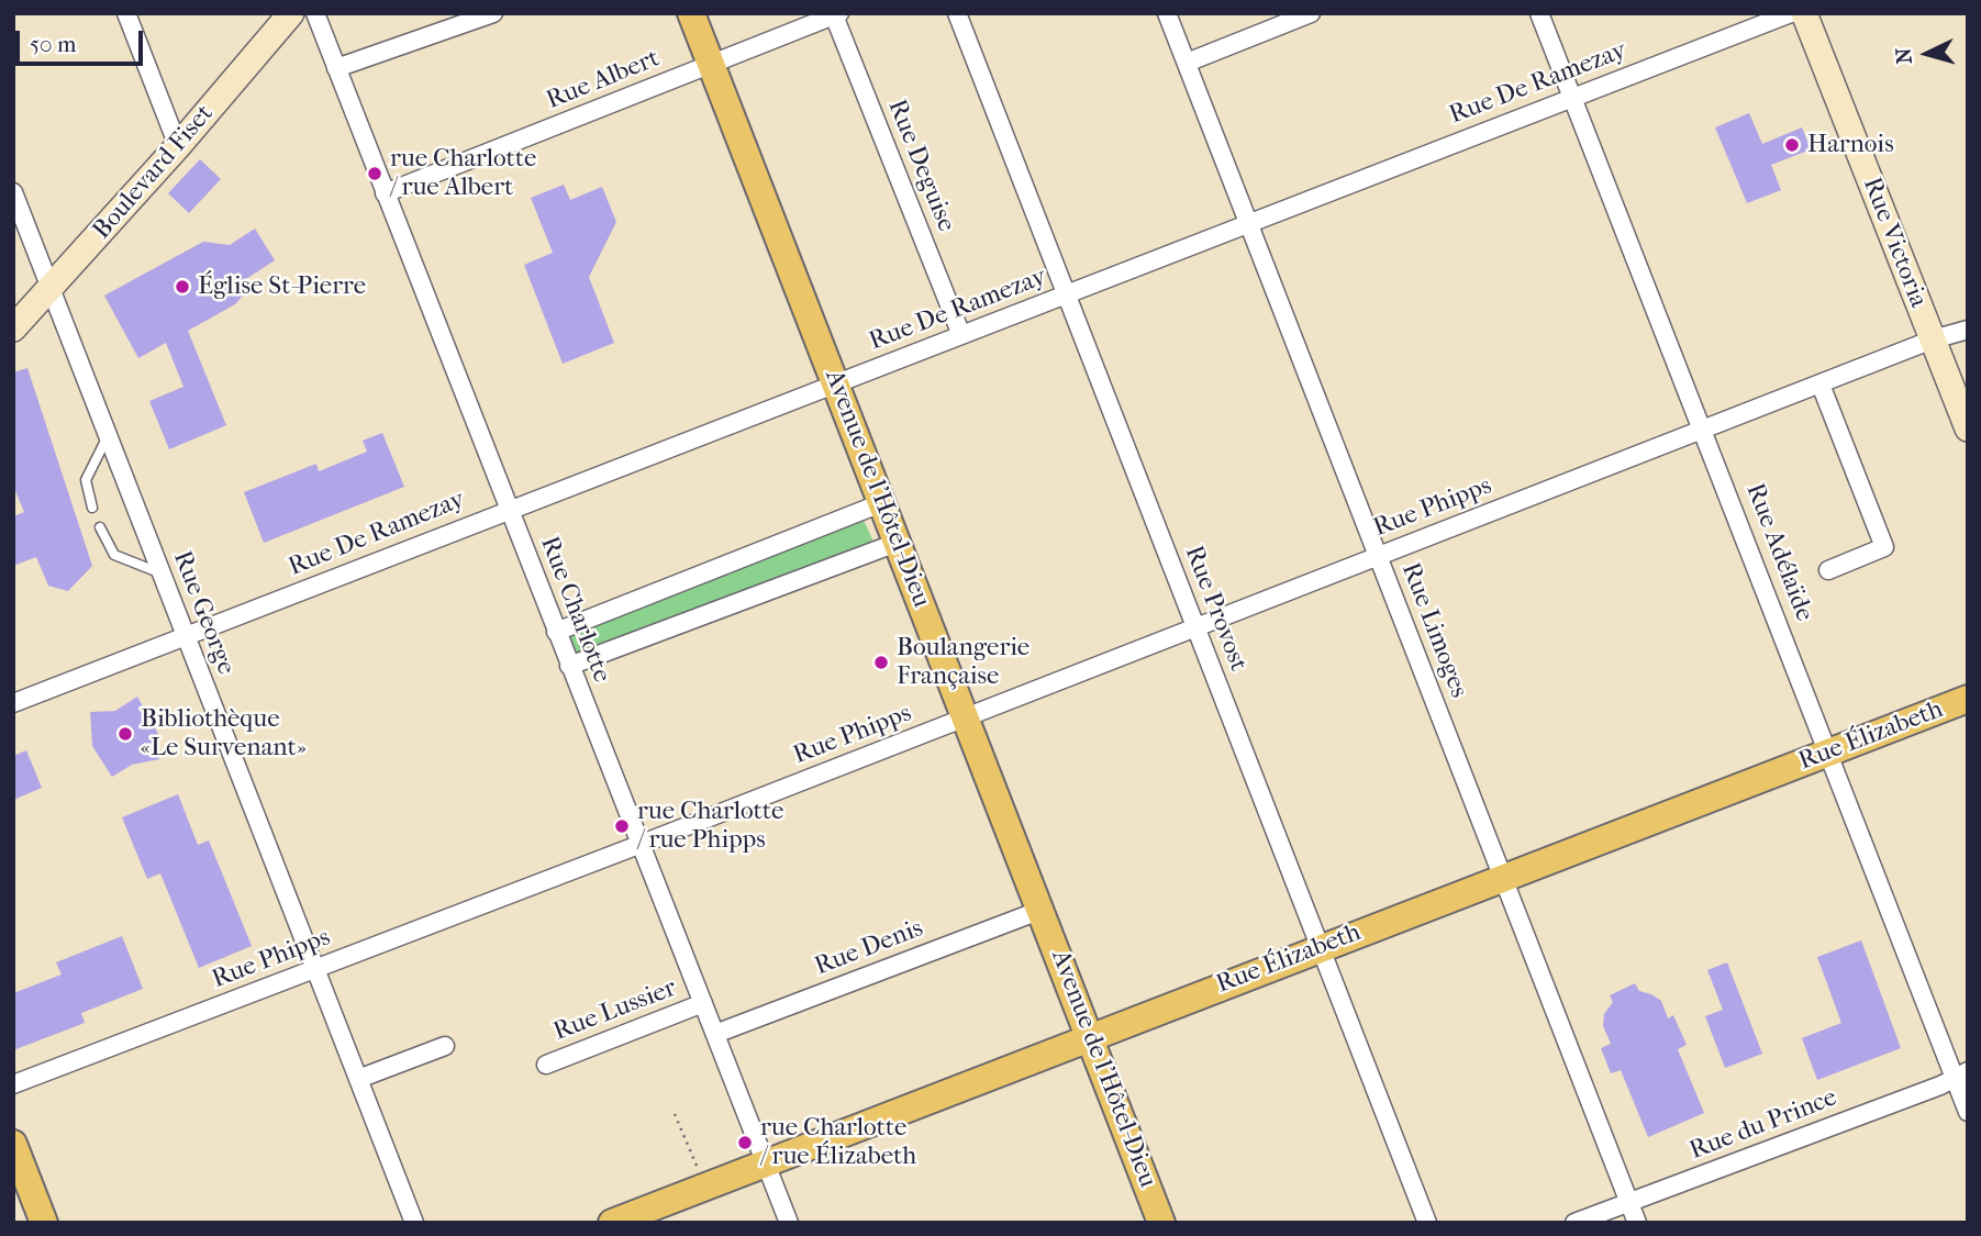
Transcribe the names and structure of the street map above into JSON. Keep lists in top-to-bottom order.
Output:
{
  "streets": {
    "main road": ["Avenue de l'Hôtel-Dieu", "Rue Élizabeth"],
    "street": [
      "Rue Albert",
      "Rue De Ramezay",
      "Rue Deguise",
      "Boulevard Fiset",
      "Rue Victoria",
      "Rue Phipps",
      "Rue Adélaïde",
      "Rue Provost",
      "Rue Charlotte",
      "Rue George",
      "Rue Limoges",
      "Rue Denis",
      "Rue Lussier",
      "Rue du Prince"
    ]
  },
  "crossings": [
    ["Rue Albert", "Rue Deguise"],
    ["Rue Albert", "Avenue de l'Hôtel-Dieu"],
    ["Rue Albert", "Rue Charlotte"],
    ["Rue De Ramezay", "Rue Deguise"],
    ["Rue De Ramezay", "Avenue de l'Hôtel-Dieu"],
    ["Rue De Ramezay", "Rue Adélaïde"],
    ["Rue De Ramezay", "Rue Provost"],
    ["Rue De Ramezay", "Rue Charlotte"],
    ["Rue De Ramezay", "Rue George"],
    ["Rue De Ramezay", "Rue Limoges"],
    ["Boulevard Fiset", "Rue George"],
    ["Rue Victoria", "Rue Phipps"],
    ["Avenue de l'Hôtel-Dieu", "Rue Phipps"],
    ["Avenue de l'Hôtel-Dieu", "Rue Élizabeth"],
    ["Avenue de l'Hôtel-Dieu", "Rue Denis"],
    ["Rue Phipps", "Rue Adélaïde"],
    ["Rue Phipps", "Rue Provost"],
    ["Rue Phipps", "Rue Charlotte"],
    ["Rue Phipps", "Rue George"],
    ["Rue Phipps", "Rue Limoges"],
    ["Rue Adélaïde", "Rue Élizabeth"],
    ["Rue Adélaïde", "Rue du Prince"],
    ["Rue Provost", "Rue Élizabeth"],
    ["Rue Charlotte", "Rue Élizabeth"],
    ["Rue Charlotte", "Rue Denis"],
    ["Rue Charlotte", "Rue Lussier"],
    ["Rue Limoges", "Rue Élizabeth"],
    ["Rue Limoges", "Rue du Prince"]
  ],
  "places": [
    "Harnois",
    "rue Charlotte / rue Albert",
    "Église St-Pierre",
    "Boulangerie Française",
    "Bibliothèque «Le Survenant»",
    "rue Charlotte / rue Phipps",
    "rue Charlotte / rue Élizabeth"
  ],
  "scale_bar": "50 m",
  "north": "left"
}
